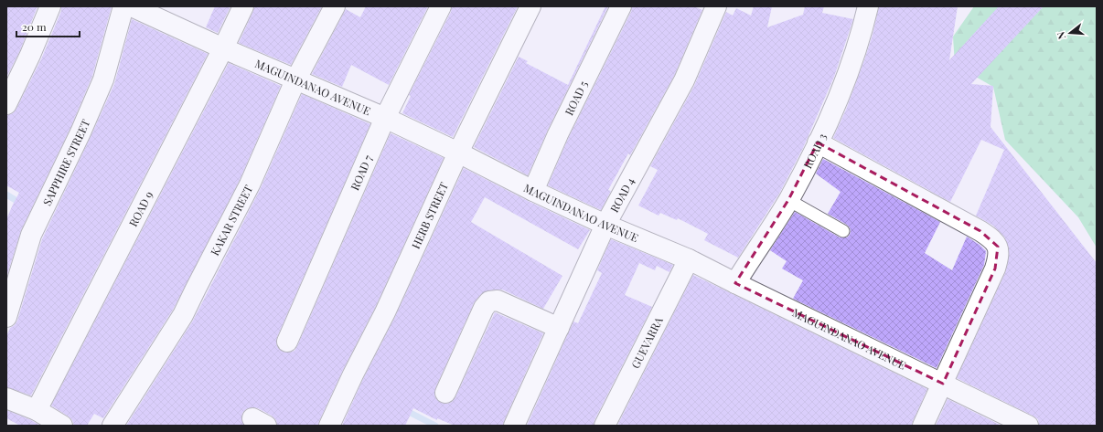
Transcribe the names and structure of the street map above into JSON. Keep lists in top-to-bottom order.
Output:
{
  "streets": {
    "street": [
      "MAGUINDANAO AVENUE",
      "ROAD 5",
      "ROAD 3",
      "SAPPHIRE STREET",
      "ROAD 7",
      "ROAD 4",
      "ROAD 9",
      "HERB STREET",
      "KAKAR STREET",
      "GUEVARRA"
    ]
  },
  "crossings": [
    ["MAGUINDANAO AVENUE", "ROAD 5"],
    ["MAGUINDANAO AVENUE", "ROAD 3"],
    ["MAGUINDANAO AVENUE", "ROAD 7"],
    ["MAGUINDANAO AVENUE", "ROAD 4"],
    ["MAGUINDANAO AVENUE", "ROAD 9"],
    ["MAGUINDANAO AVENUE", "HERB STREET"],
    ["MAGUINDANAO AVENUE", "KAKAR STREET"],
    ["MAGUINDANAO AVENUE", "GUEVARRA"]
  ],
  "scale_bar": "20 m",
  "north": "left"
}
